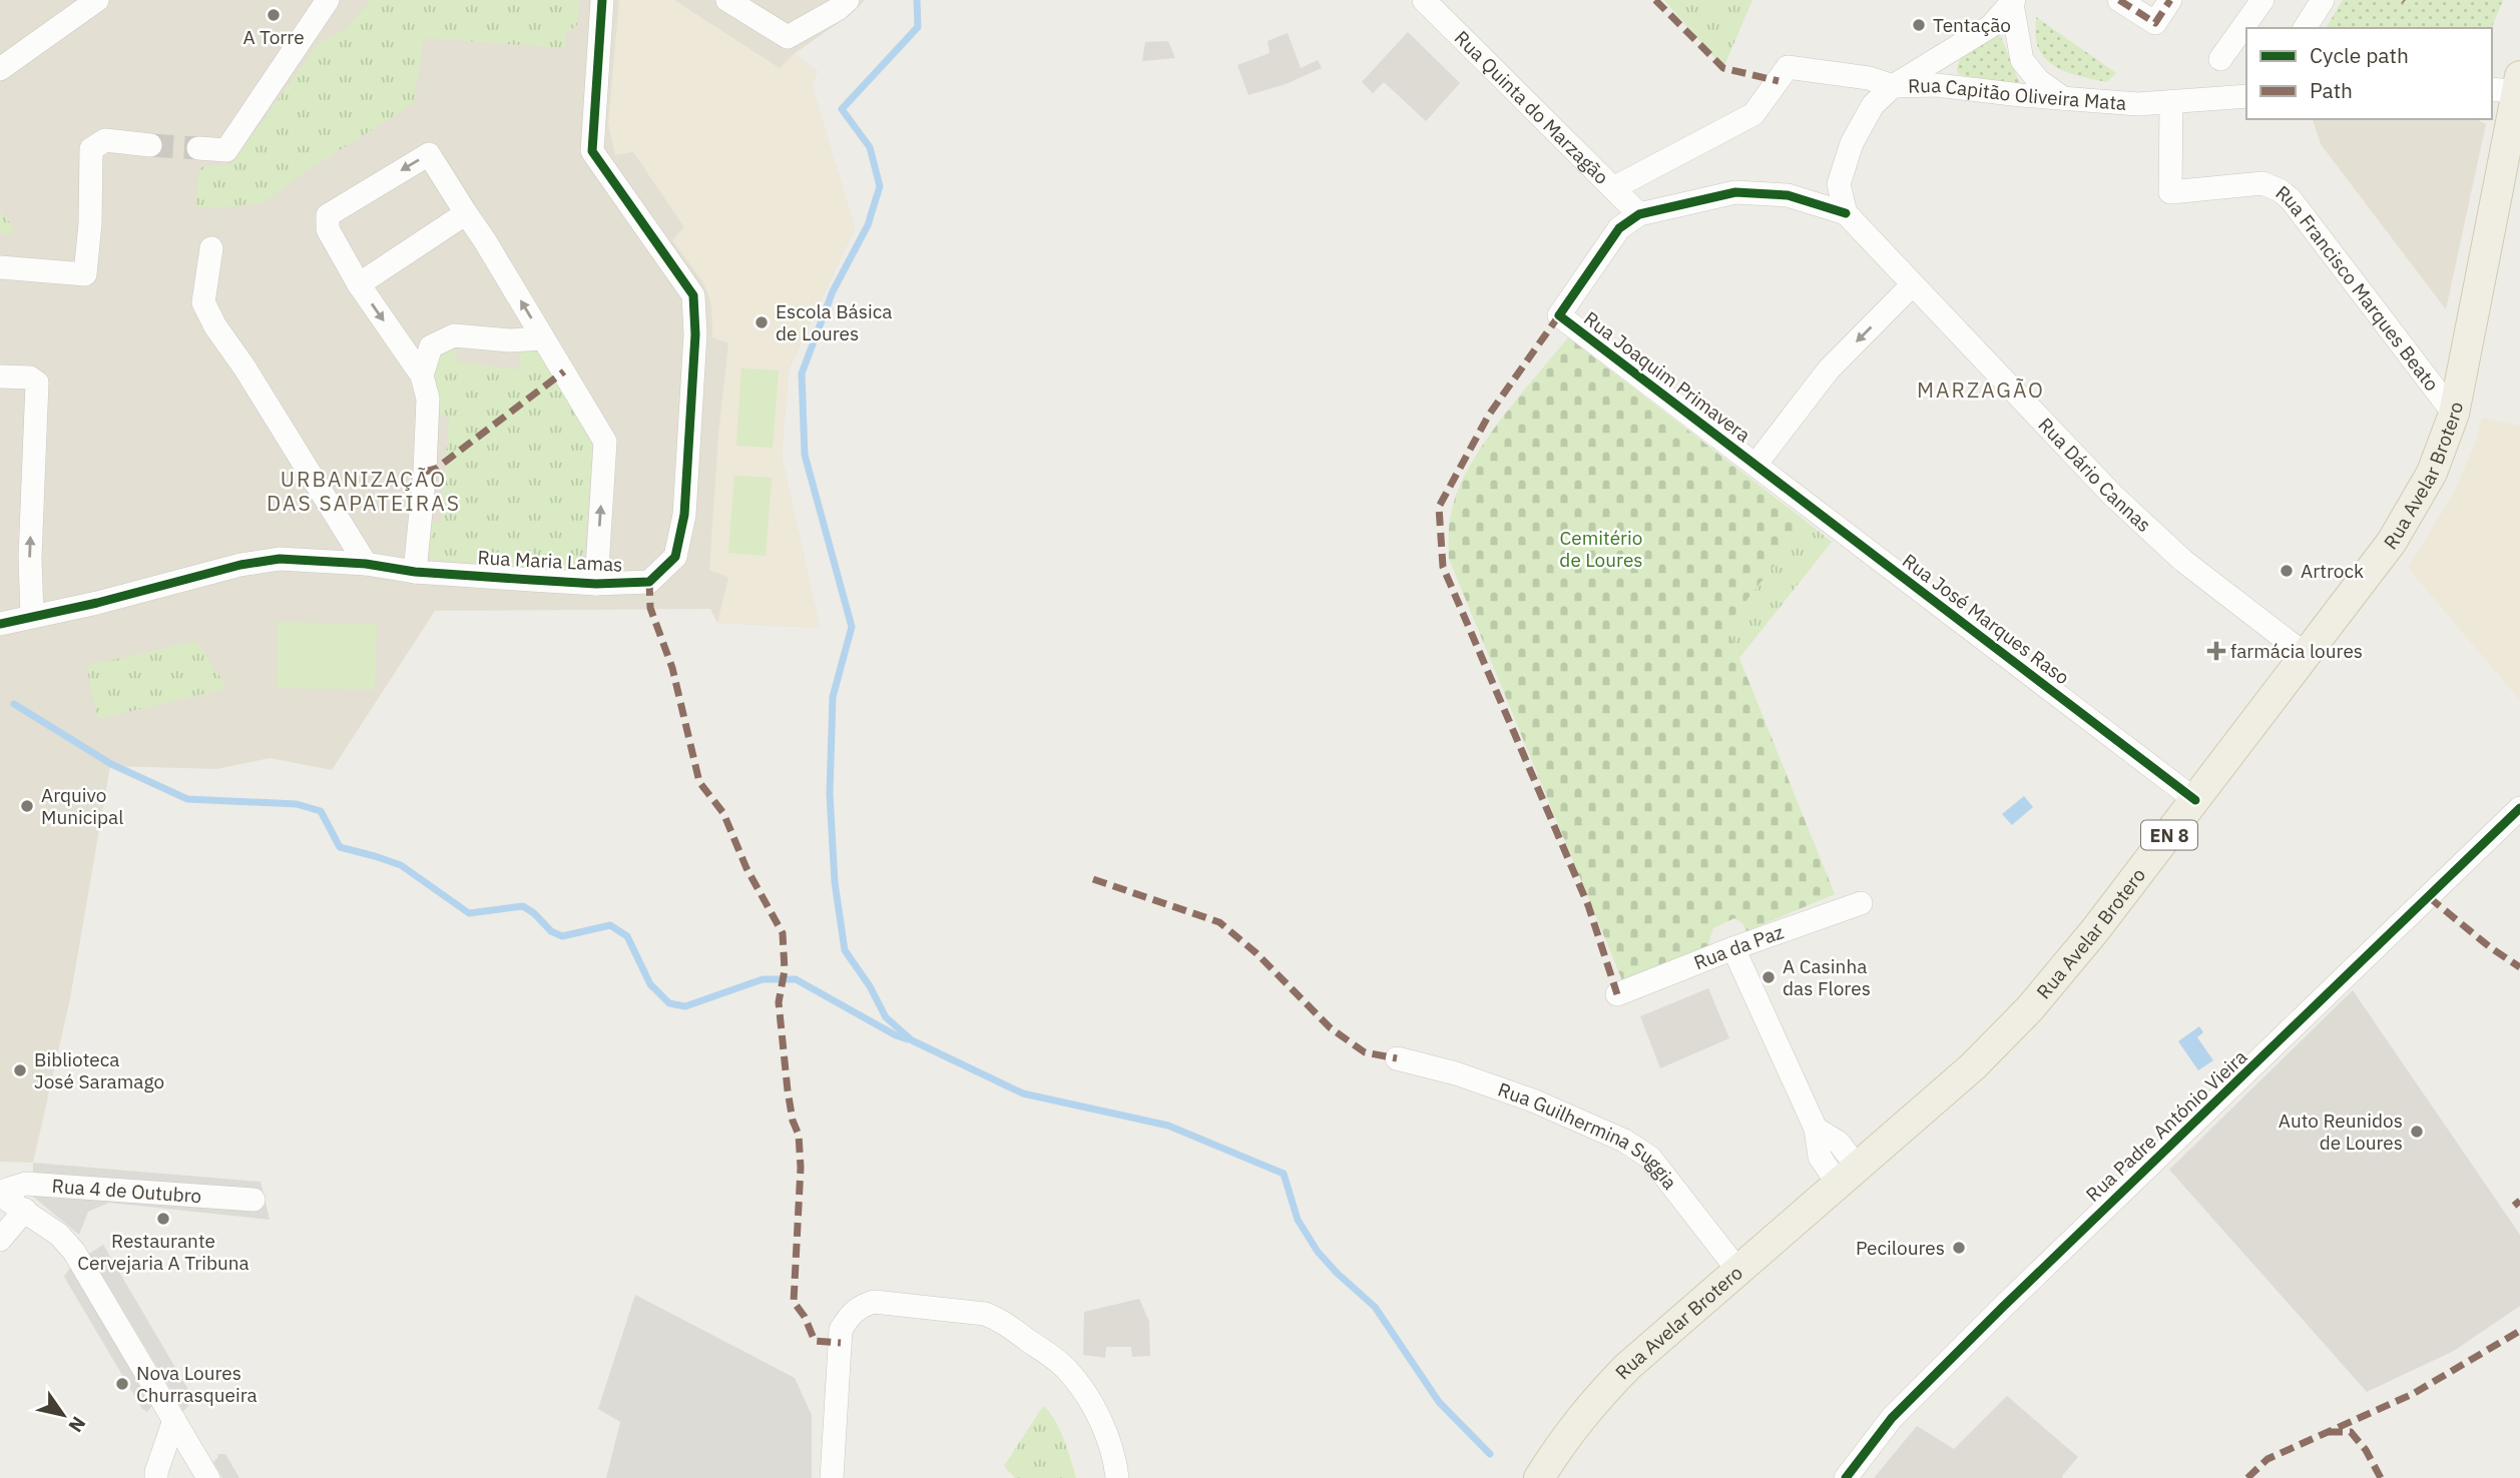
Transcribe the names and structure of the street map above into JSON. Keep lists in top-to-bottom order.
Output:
{
  "streets": {
    "main road": ["Rua Avelar Brotero", "EN 8"],
    "street": [
      "Rua Capitão Oliveira Mata",
      "Rua Quinta do Marzagão",
      "Rua Francisco Marques Beato",
      "Rua Joaquim Primavera",
      "Rua Dário Cannas",
      "Rua Maria Lamas",
      "Rua José Marques Raso",
      "Rua da Paz",
      "Rua Padre António Vieira",
      "Rua Guilhermina Suggia",
      "Rua 4 de Outubro"
    ]
  },
  "crossings": [
    ["Rua Capitão Oliveira Mata", "Rua Quinta do Marzagão"],
    ["Rua Capitão Oliveira Mata", "Rua Francisco Marques Beato"],
    ["Rua Quinta do Marzagão", "Rua Joaquim Primavera"],
    ["Rua Francisco Marques Beato", "Rua Avelar Brotero"],
    ["Rua Joaquim Primavera", "Rua José Marques Raso"],
    ["Rua Dário Cannas", "Rua Avelar Brotero"],
    ["Rua Avelar Brotero", "Rua José Marques Raso"],
    ["Rua Avelar Brotero", "EN 8"],
    ["Rua Avelar Brotero", "Rua Guilhermina Suggia"]
  ],
  "districts": ["MARZAGÃO", "URBANIZAÇÃO DAS SAPATEIRAS"],
  "parks": ["Cemitério de Loures"],
  "places": {
    "other": [
      "A Torre",
      "Tentação",
      "Escola Básica de Loures",
      "Artrock",
      "Arquivo Municipal",
      "A Casinha das Flores",
      "Biblioteca José Saramago",
      "Auto Reunidos de Loures",
      "Restaurante Cervejaria A Tribuna",
      "Peciloures",
      "Nova Loures Churrasqueira"
    ],
    "health": ["farmácia loures"]
  },
  "legend": ["Cycle path", "Path"],
  "north": "bottom right"
}
